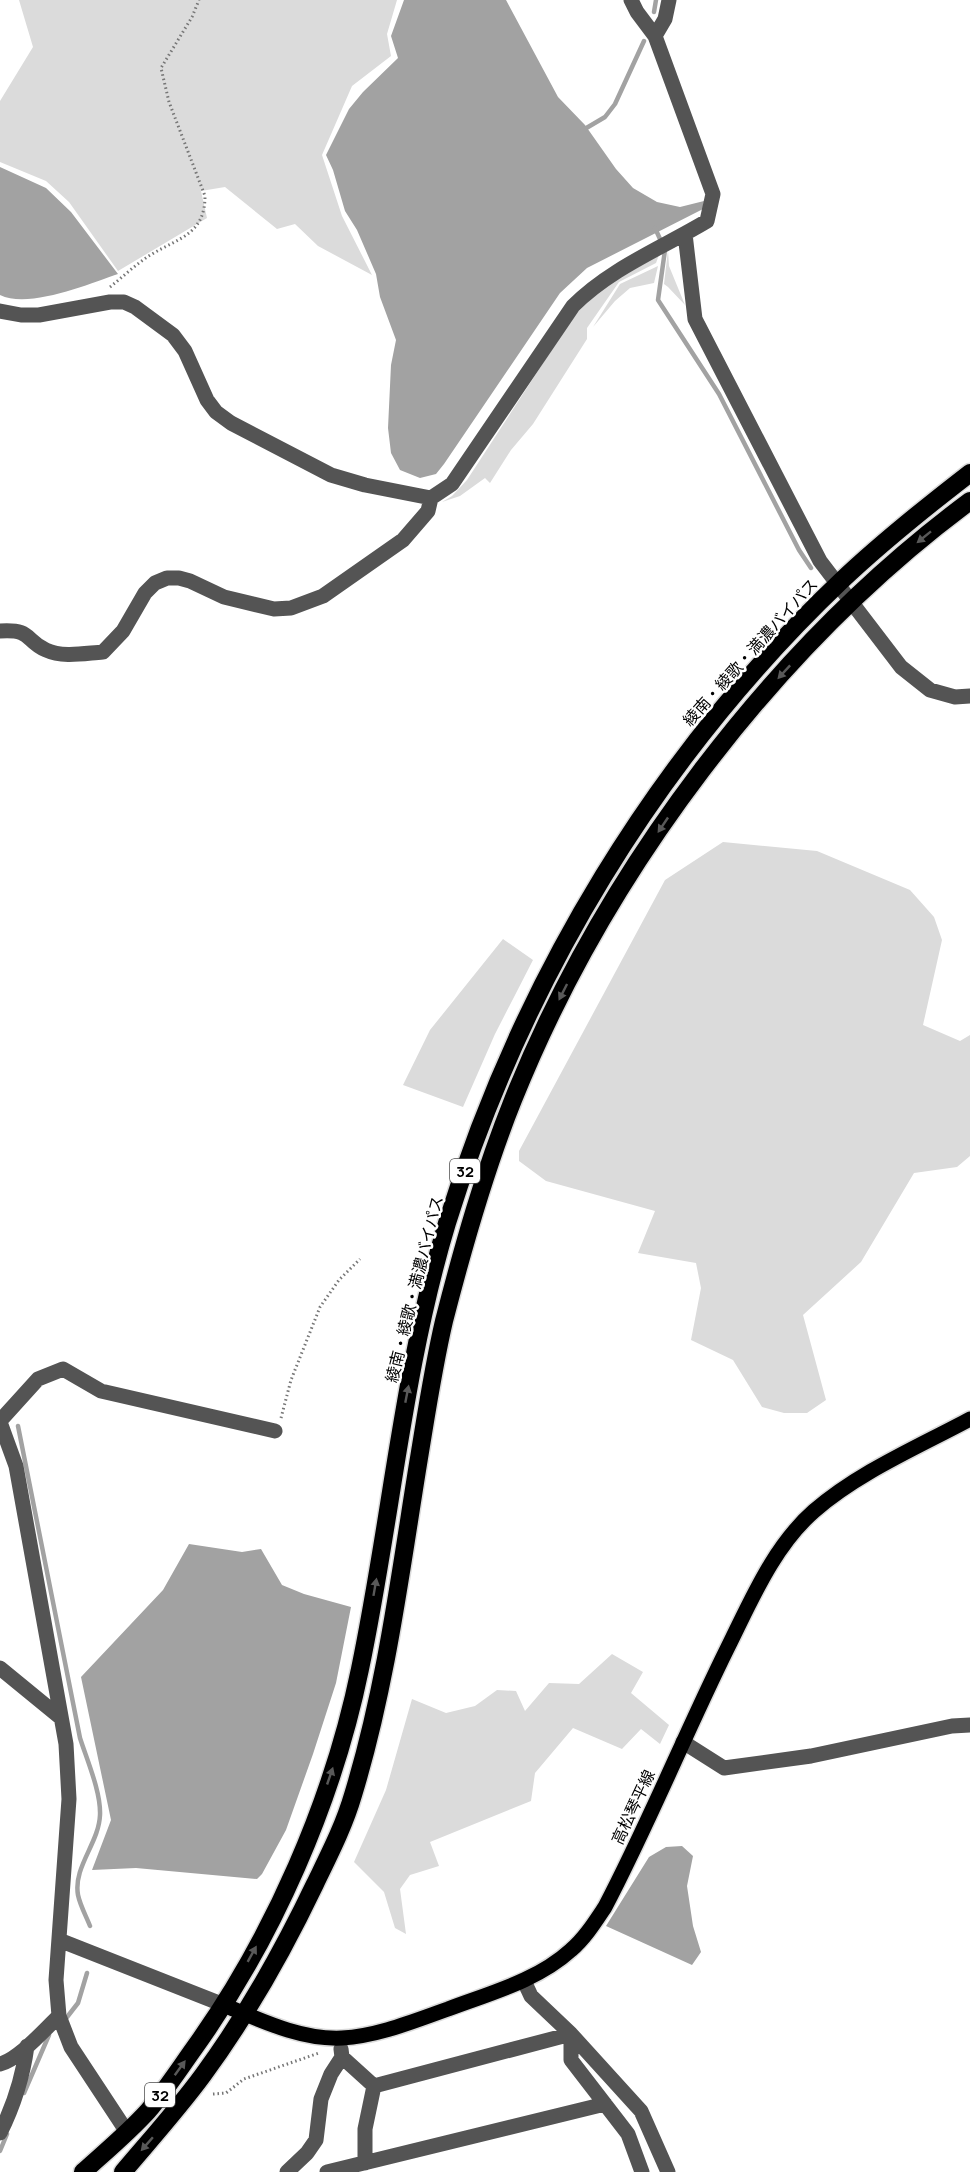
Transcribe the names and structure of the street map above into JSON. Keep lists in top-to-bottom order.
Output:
{
  "streets": {
    "highway": ["綾南・綾歌・満濃バイパス", "32"],
    "main road": ["高松琴平線"]
  },
  "crossings": [
    ["綾南・綾歌・満濃バイパス", "高松琴平線"],
    ["32", "高松琴平線"]
  ]
}
